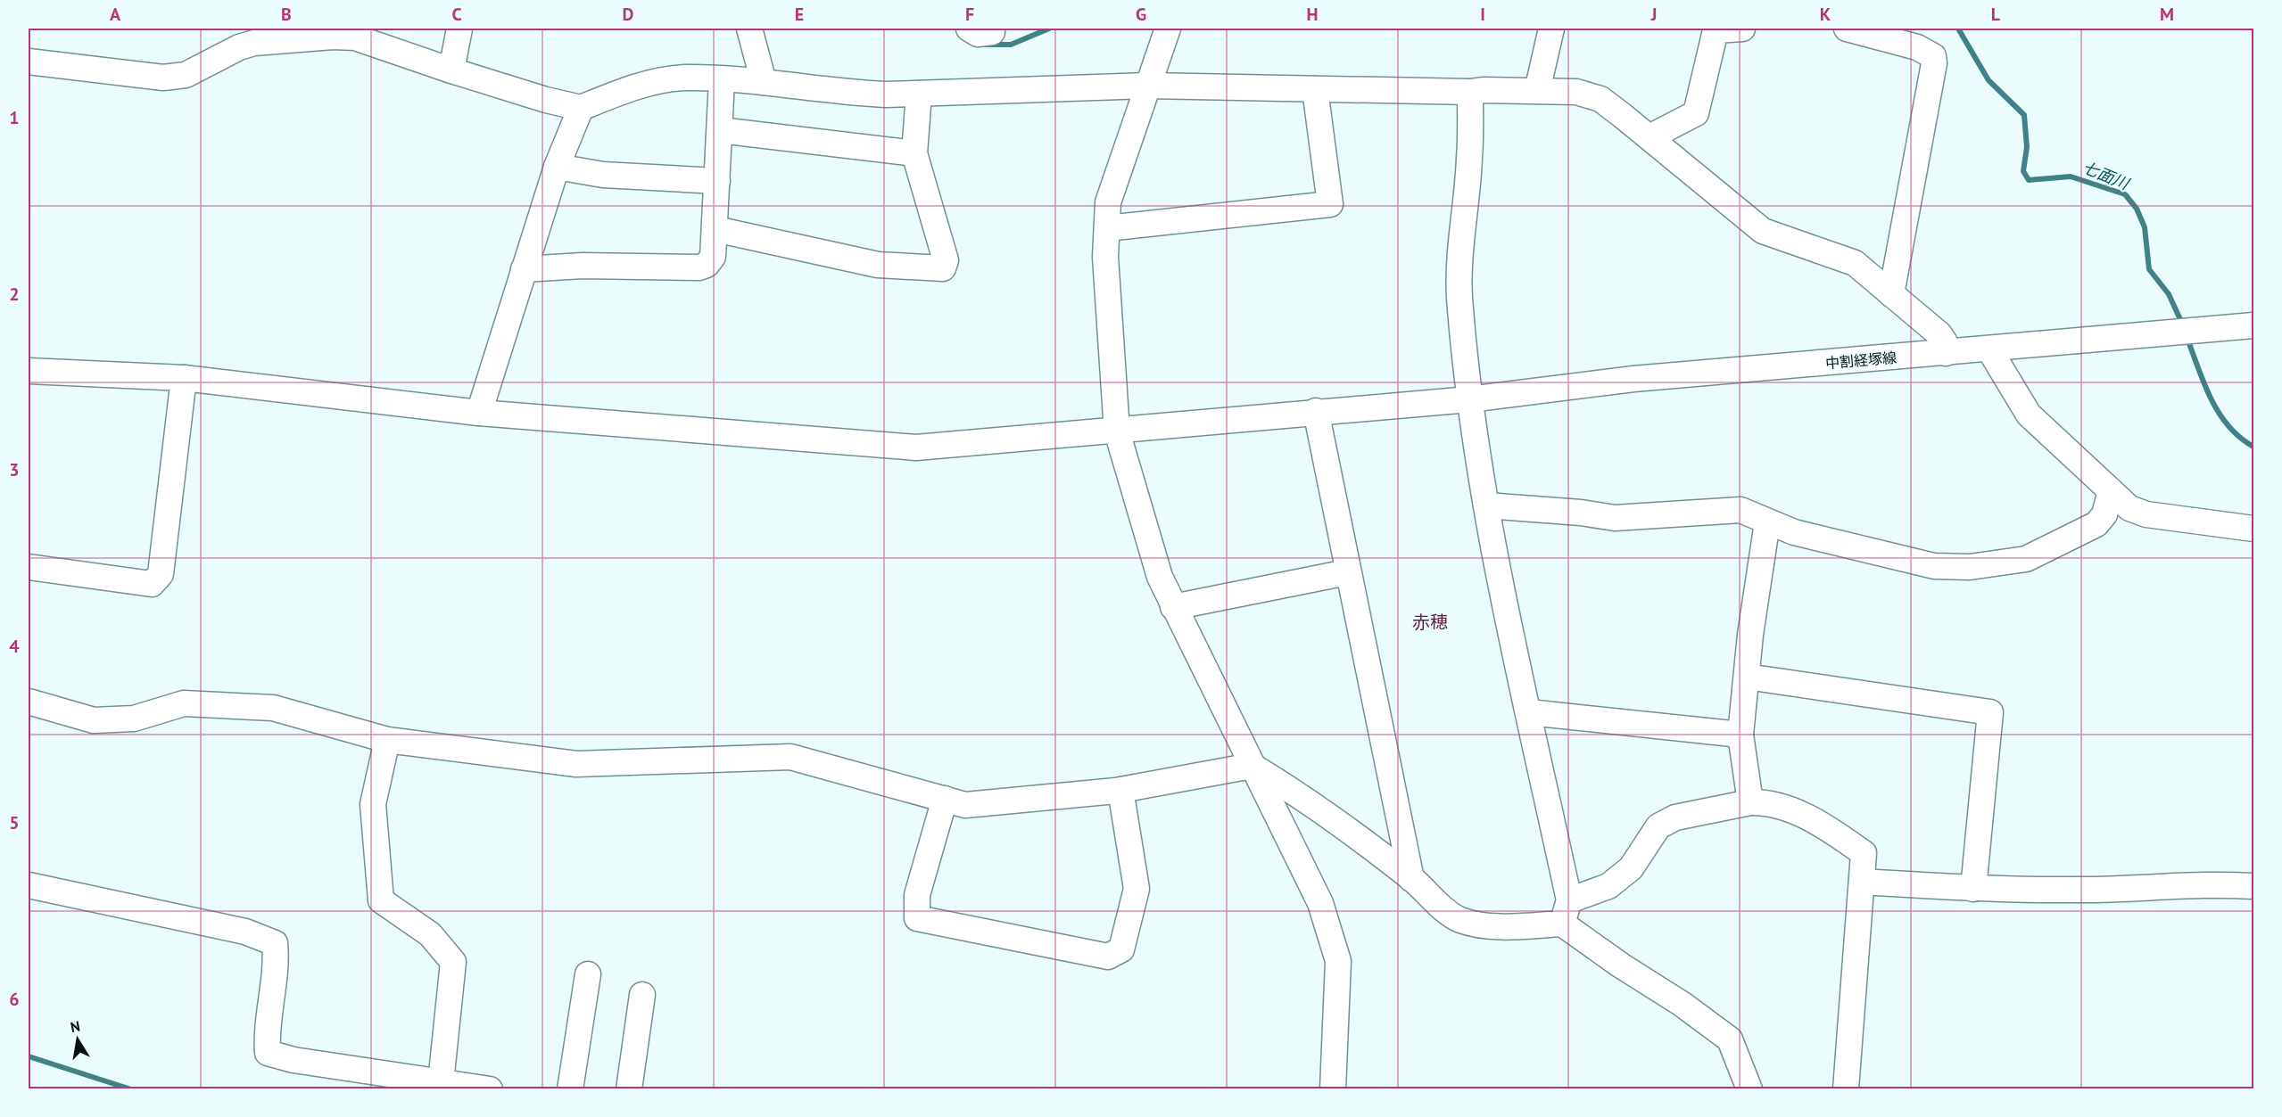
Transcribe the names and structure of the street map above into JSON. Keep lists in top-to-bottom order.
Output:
{
  "streets": {
    "street": ["中割経塚線"]
  },
  "districts": ["赤穂"],
  "water": ["七面川"],
  "north": "top",
  "grid": {
    "columns": [
      "A",
      "B",
      "C",
      "D",
      "E",
      "F",
      "G",
      "H",
      "I",
      "J",
      "K",
      "L",
      "M"
    ],
    "rows": [
      "1",
      "2",
      "3",
      "4",
      "5",
      "6"
    ]
  }
}
